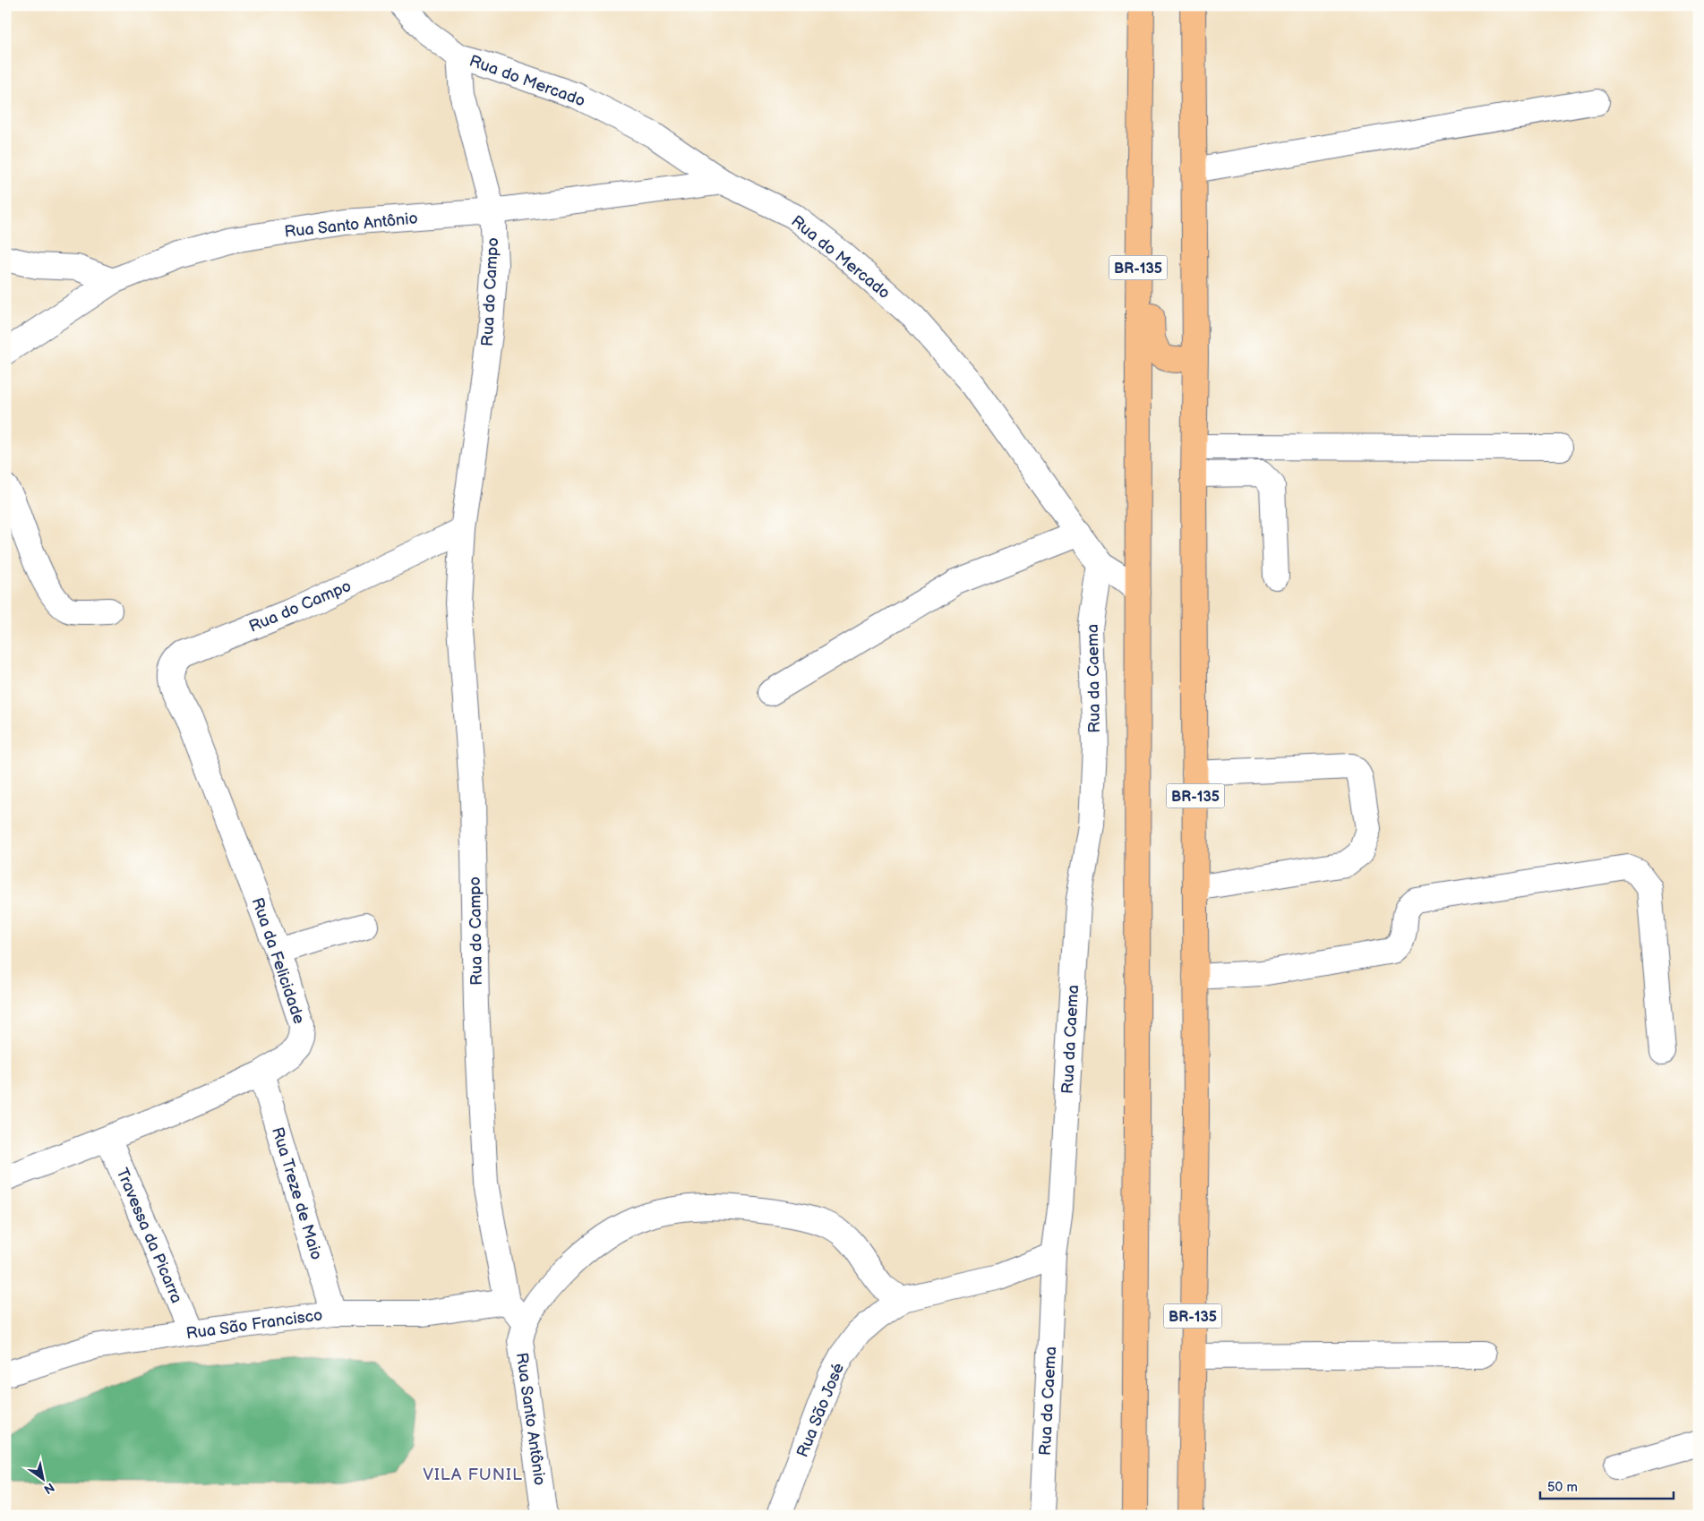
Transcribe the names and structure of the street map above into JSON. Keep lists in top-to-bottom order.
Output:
{
  "streets": {
    "highway": ["BR-135"],
    "street": [
      "Rua do Mercado",
      "Rua Santo Antônio",
      "Rua do Campo",
      "Rua da Caema",
      "Rua da Felicidade",
      "Rua Treze de Maio",
      "Travessa da Picarra",
      "Rua São Francisco",
      "Rua São José"
    ]
  },
  "crossings": [
    ["Rua do Mercado", "Rua Santo Antônio"],
    ["Rua do Mercado", "BR-135"],
    ["Rua do Mercado", "Rua do Campo"],
    ["Rua do Mercado", "Rua da Caema"],
    ["Rua Santo Antônio", "Rua do Campo"],
    ["Rua do Campo", "Rua da Felicidade"],
    ["Rua do Campo", "Rua São Francisco"],
    ["Rua da Caema", "Rua São José"],
    ["Rua da Felicidade", "Rua Treze de Maio"],
    ["Rua da Felicidade", "Travessa da Picarra"],
    ["Rua Treze de Maio", "Rua São Francisco"],
    ["Travessa da Picarra", "Rua São Francisco"]
  ],
  "districts": ["VILA FUNIL"],
  "scale_bar": "50 m",
  "north": "bottom right"
}
